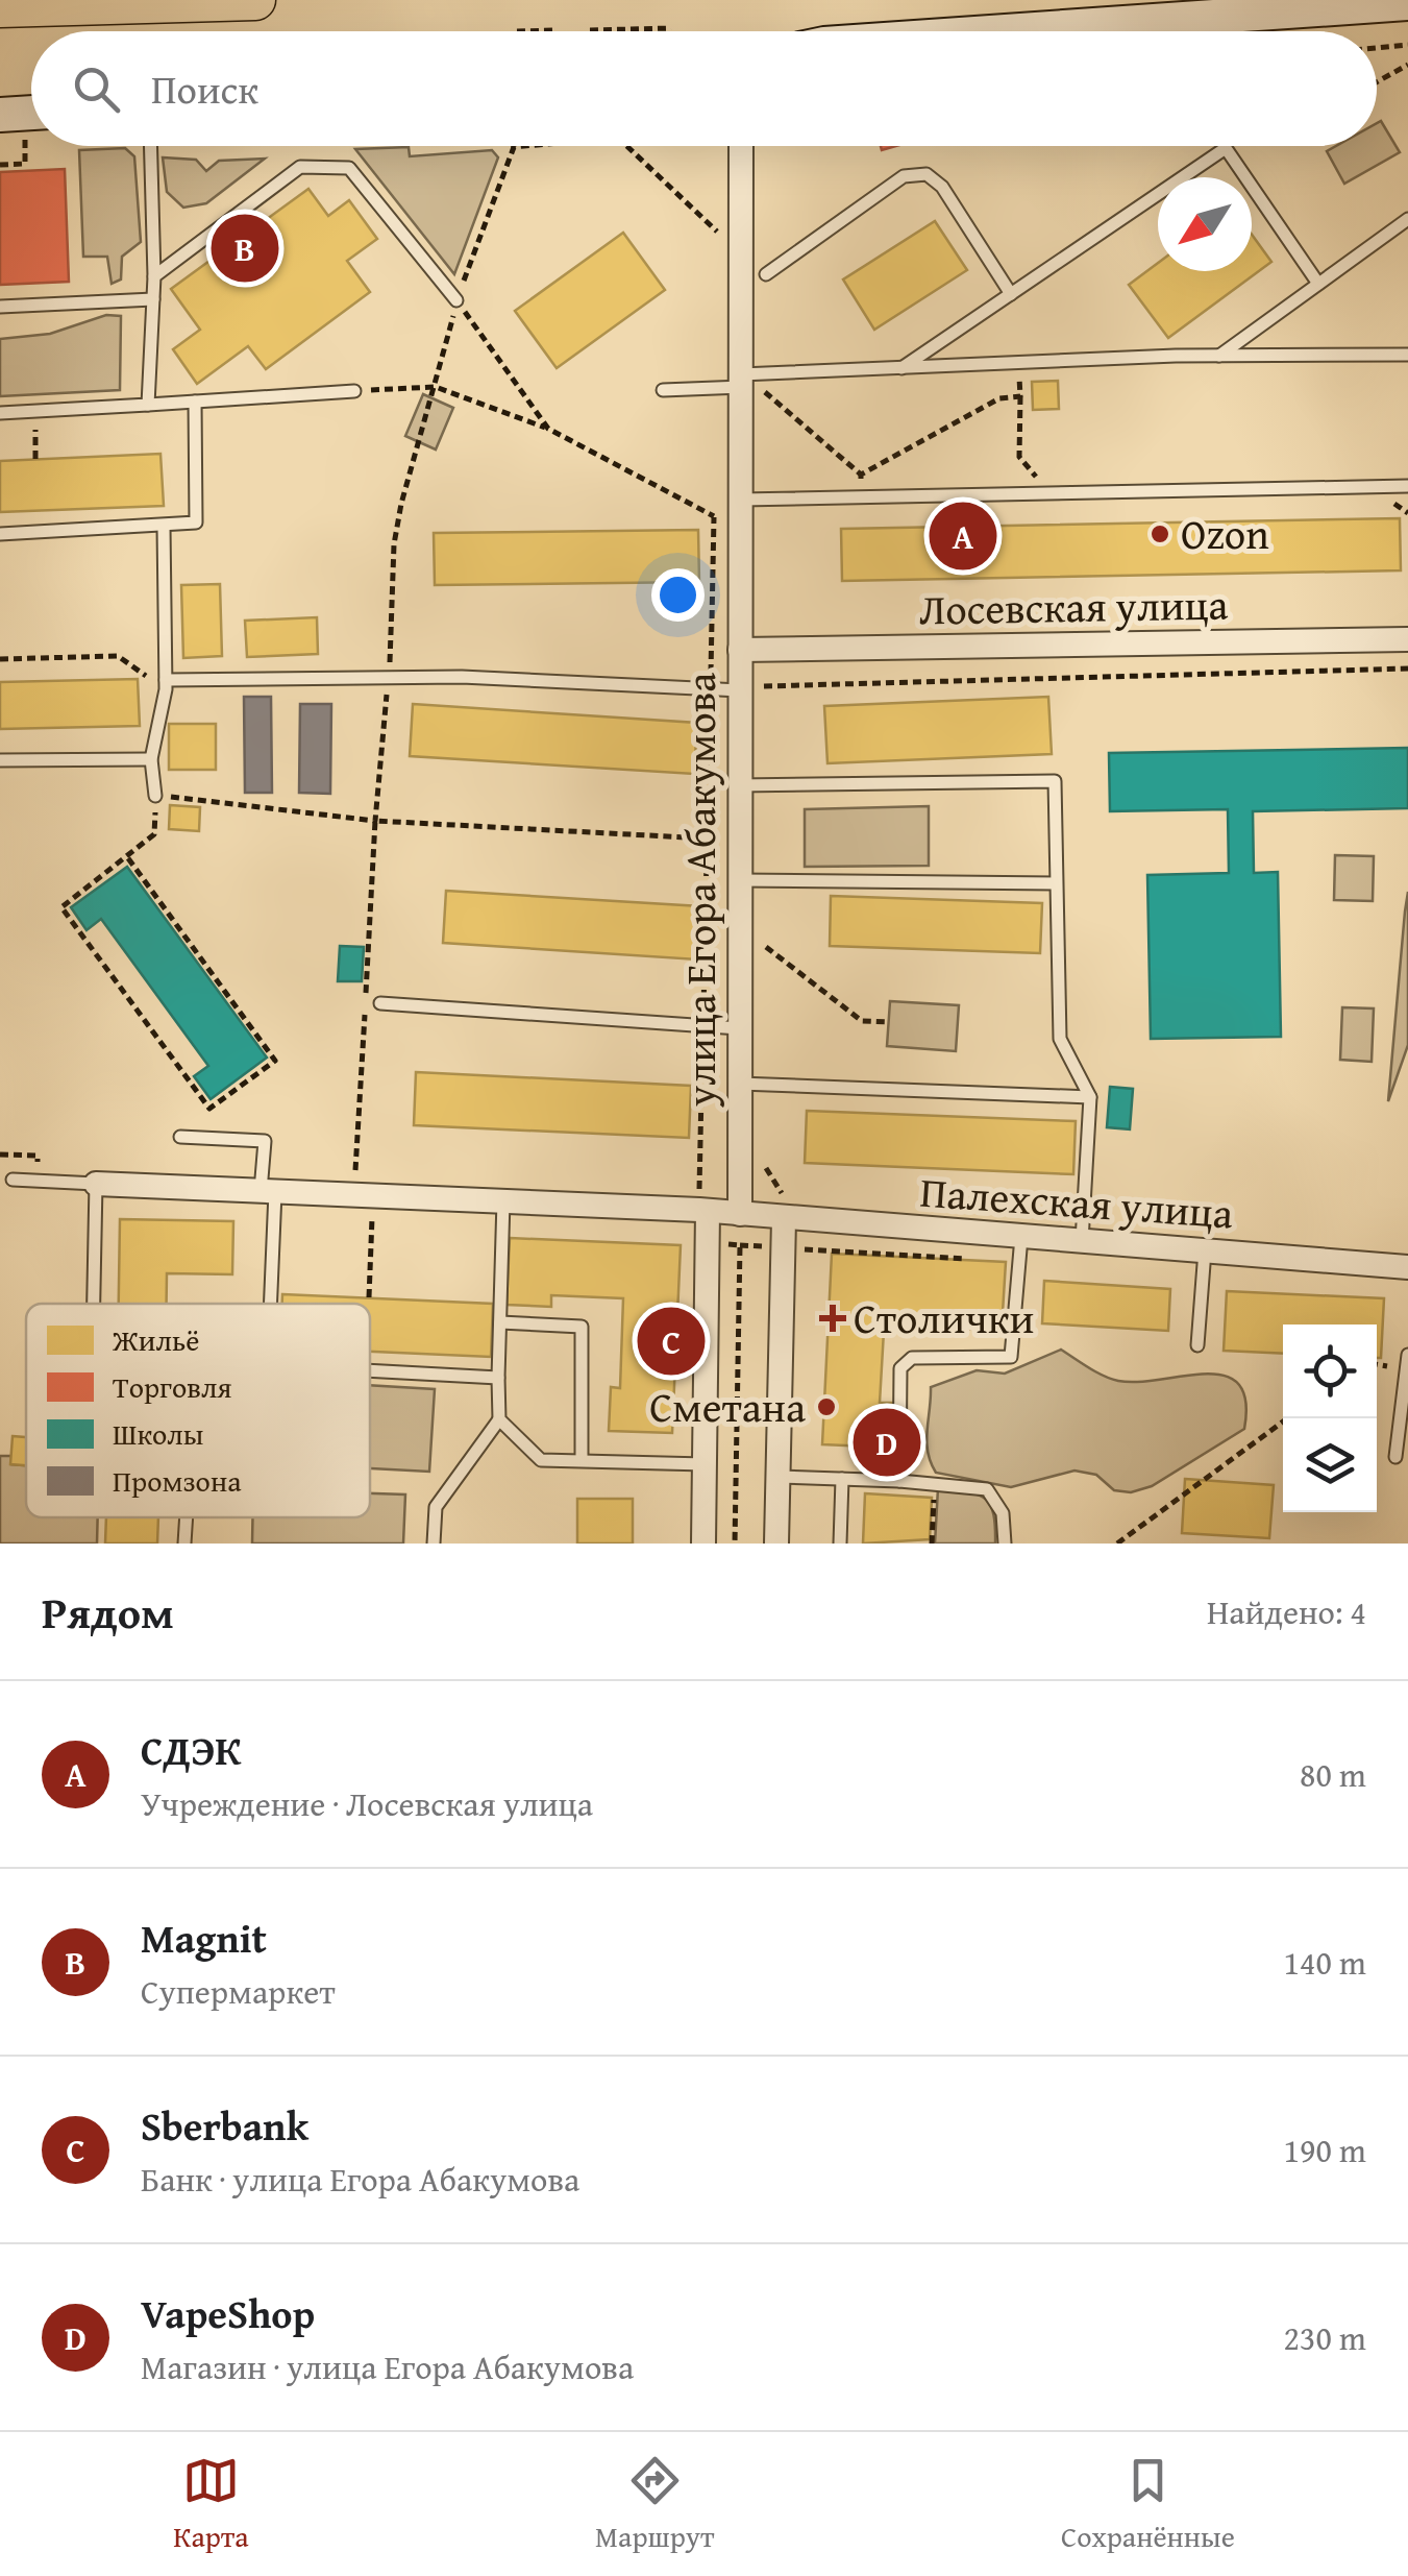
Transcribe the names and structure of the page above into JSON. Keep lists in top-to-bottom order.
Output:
{
  "streets": {
    "street": ["Лосевская улица", "улица Егора Абакумова", "Палехская улица"]
  },
  "crossings": [
    ["Лосевская улица", "улица Егора Абакумова"],
    ["улица Егора Абакумова", "Палехская улица"]
  ],
  "places": {
    "other": ["Ozon", "Сметана"],
    "health": ["Столички"]
  },
  "legend": [
    "Жильё",
    "Торговля",
    "Школы",
    "Промзона"
  ],
  "north": "bottom left",
  "page": {
    "search": "Поиск",
    "pins": [
      "B",
      "A",
      "C",
      "D"
    ],
    "heading": ["Рядом", "Найдено: 4"],
    "list": [
      {
        "mark": "A",
        "name": "СДЭК",
        "note": "Учреждение · Лосевская улица",
        "value": "80 m"
      },
      {
        "mark": "B",
        "name": "Magnit",
        "note": "Супермаркет",
        "value": "140 m"
      },
      {
        "mark": "C",
        "name": "Sberbank",
        "note": "Банк · улица Егора Абакумова",
        "value": "190 m"
      },
      {
        "mark": "D",
        "name": "VapeShop",
        "note": "Магазин · улица Егора Абакумова",
        "value": "230 m"
      }
    ],
    "nav": ["Карта", "Маршрут", "Сохранённые"]
  }
}
